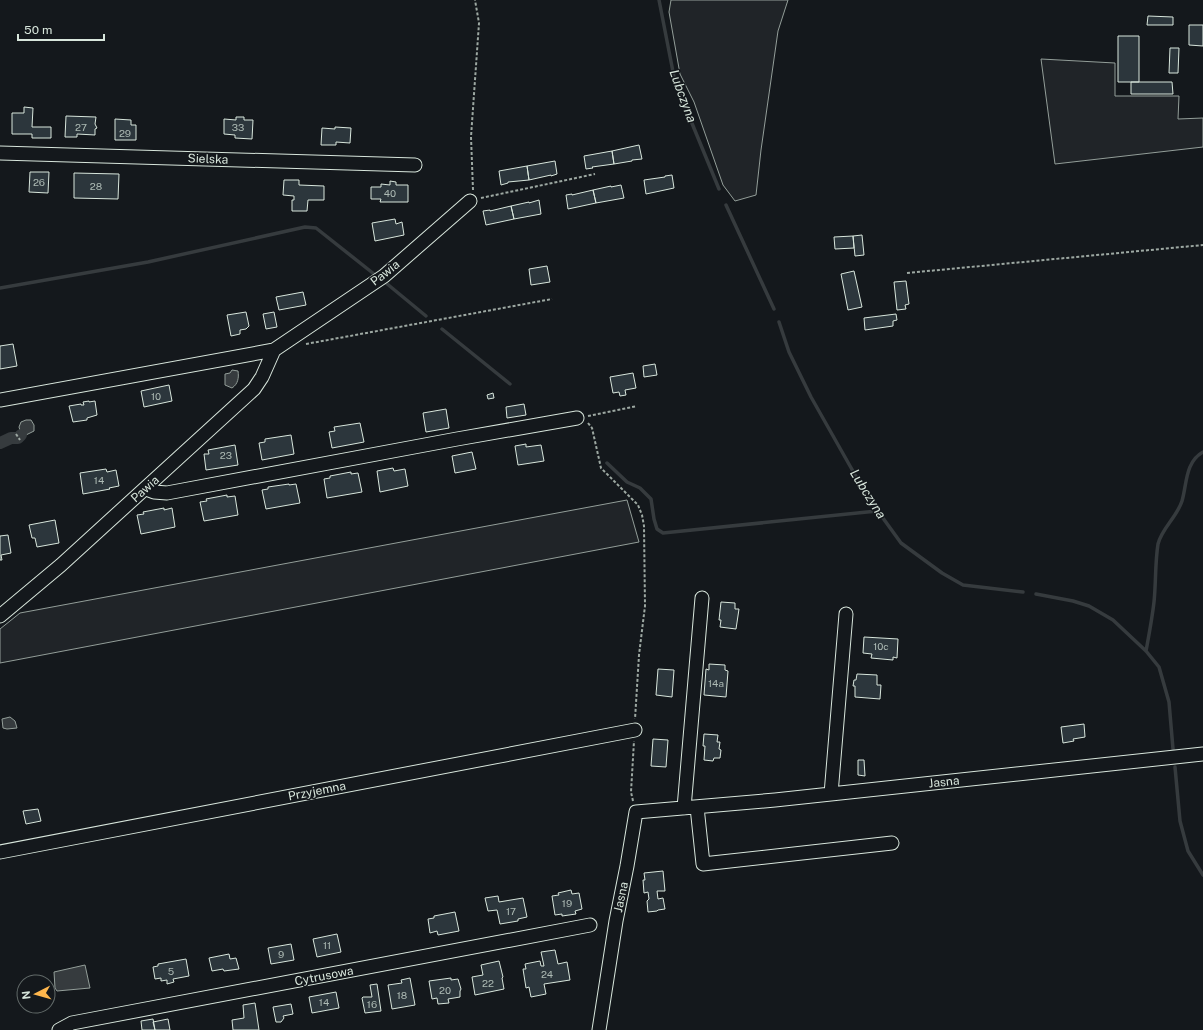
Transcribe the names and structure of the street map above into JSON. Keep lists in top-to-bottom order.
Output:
{
  "streets": {
    "street": [
      "Sielska",
      "Pawia",
      "Jasna",
      "Przyjemna",
      "Cytrusowa"
    ]
  },
  "water": ["Lubczyna"],
  "house_numbers": [
    "27",
    "33",
    "29",
    "26",
    "28",
    "40",
    "10",
    "23",
    "14",
    "10c",
    "14a",
    "19",
    "17",
    "11",
    "9",
    "5",
    "24",
    "22",
    "20",
    "18",
    "14",
    "16"
  ],
  "scale_bar": "50 m",
  "north": "left"
}
